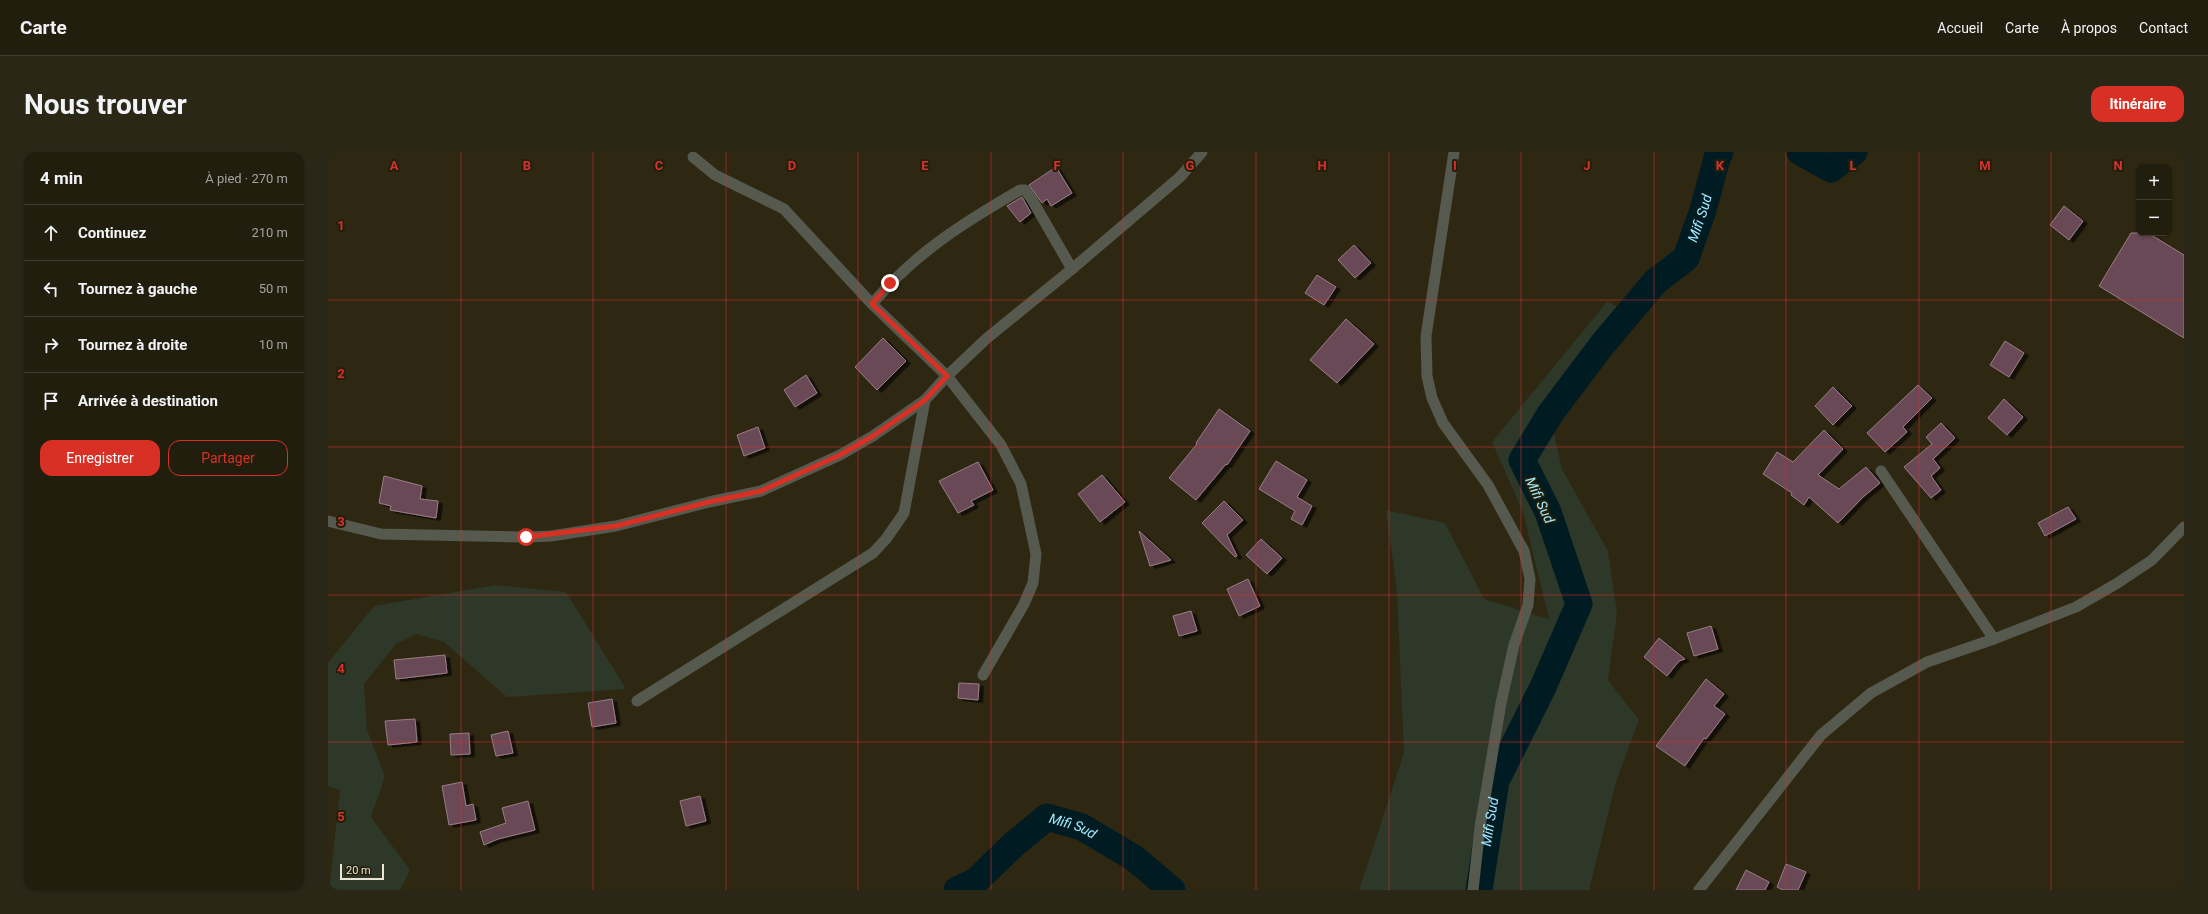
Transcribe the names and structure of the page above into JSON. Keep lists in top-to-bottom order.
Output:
{
  "water": ["Mifi Sud"],
  "scale_bar": "20 m",
  "page": {
    "header": "Carte",
    "nav": [
      "Accueil",
      "Carte",
      "À propos",
      "Contact"
    ],
    "buttons": [
      "Itinéraire",
      ["Enregistrer", "Partager"]
    ],
    "title": "Nous trouver",
    "heading": ["4 min", "À pied · 270 m"],
    "map_buttons": ["+", "−"],
    "list": [
      ["Continuez", "210 m"],
      ["Tournez à gauche", "50 m"],
      ["Tournez à droite", "10 m"],
      "Arrivée à destination"
    ],
    "scale": "20 m"
  },
  "grid": {
    "columns": [
      "A",
      "B",
      "C",
      "D",
      "E",
      "F",
      "G",
      "H",
      "I",
      "J",
      "K",
      "L",
      "M",
      "N"
    ],
    "rows": [
      "1",
      "2",
      "3",
      "4",
      "5"
    ]
  }
}
